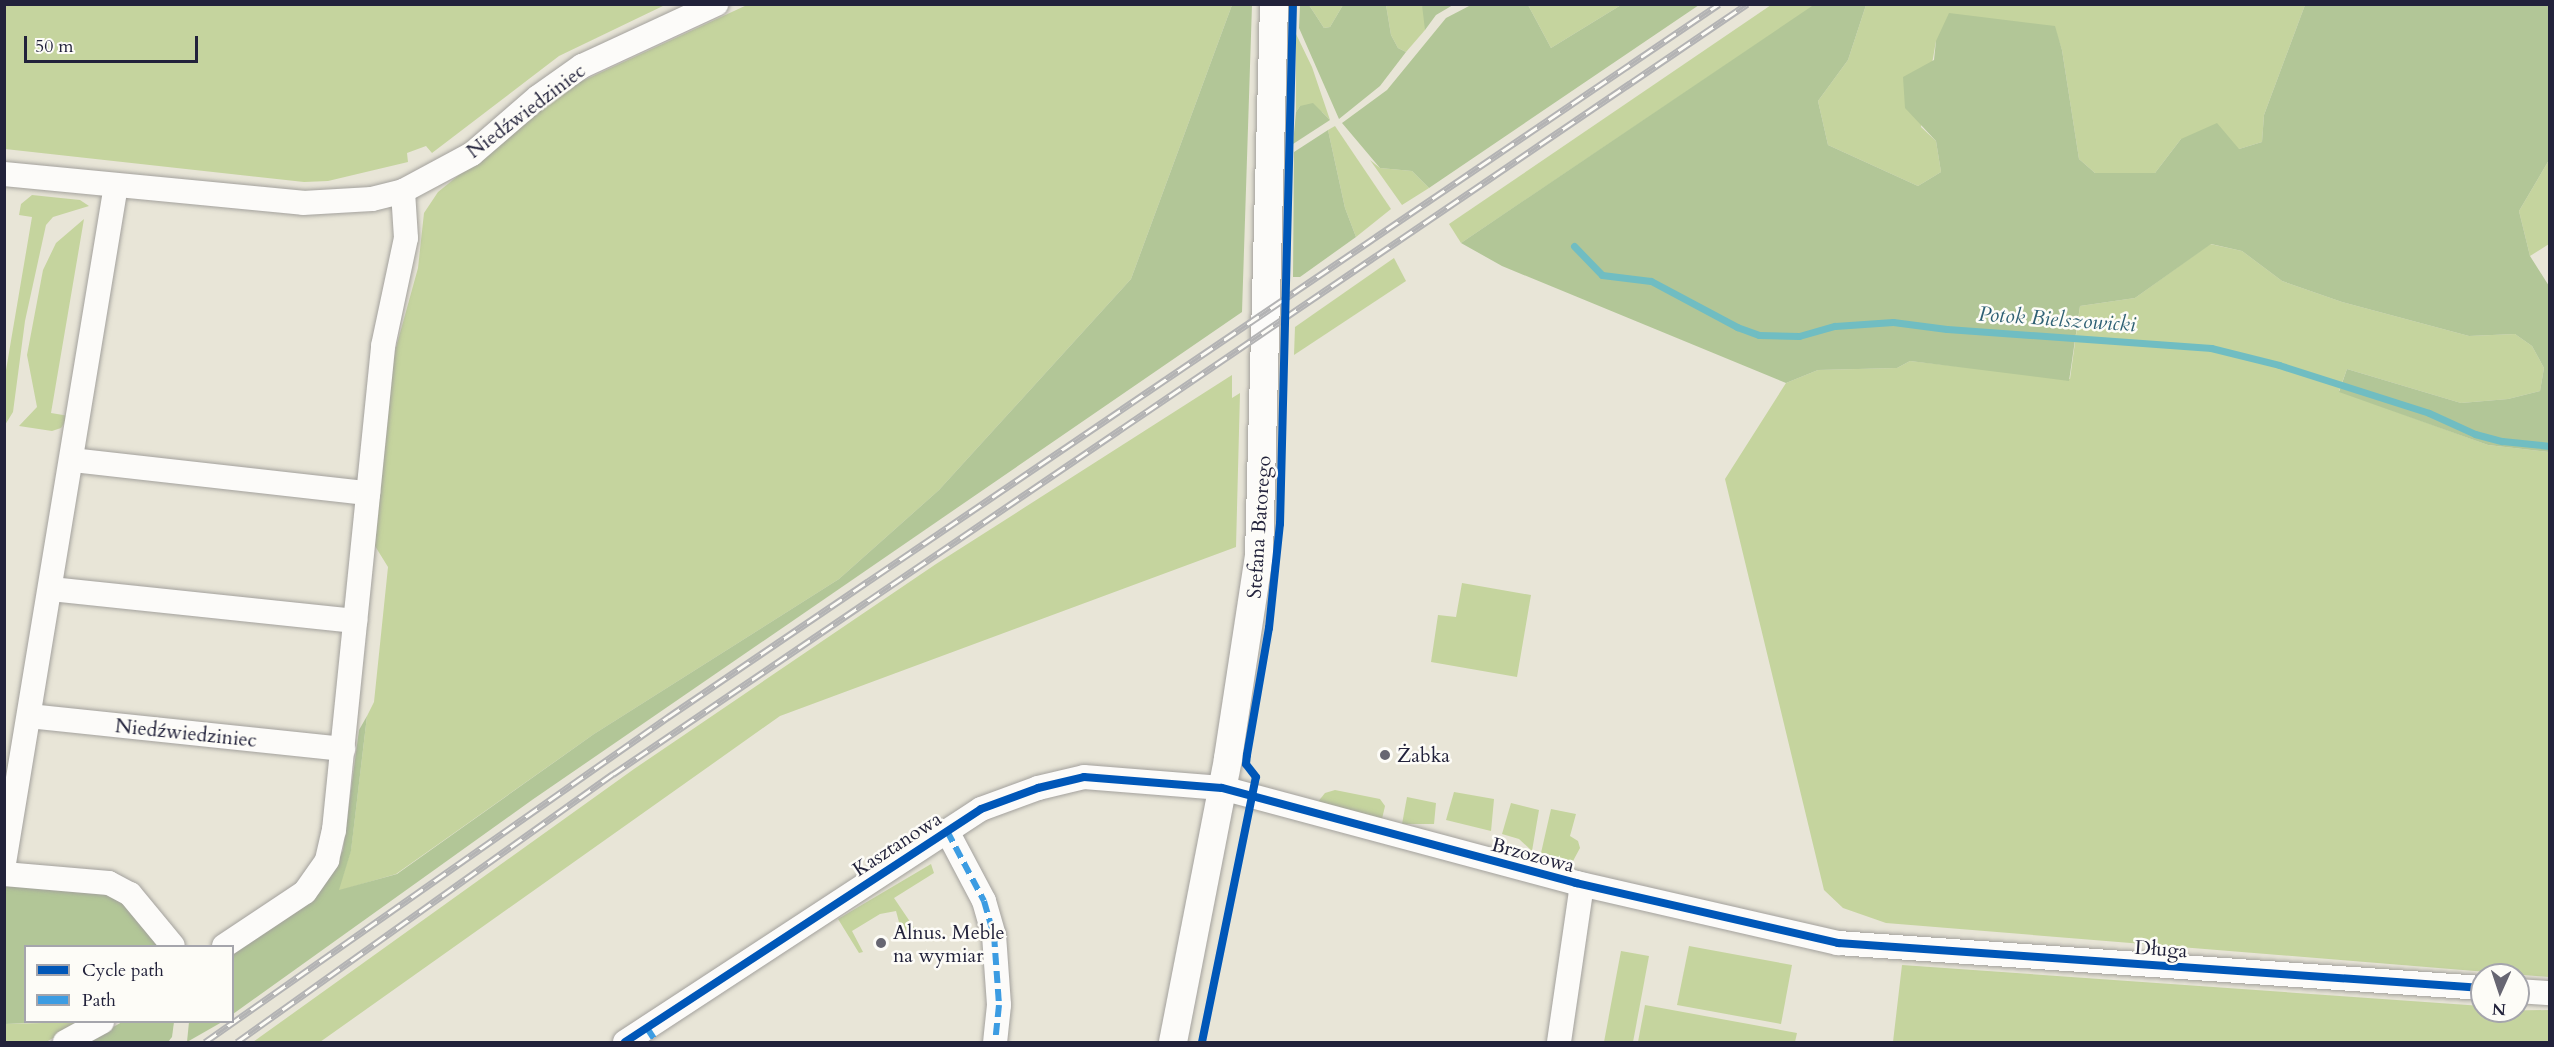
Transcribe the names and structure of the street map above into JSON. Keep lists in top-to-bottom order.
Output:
{
  "streets": {
    "street": [
      "Niedźwiedziniec",
      "Stefana Batorego",
      "Kasztanowa",
      "Brzozowa",
      "Długa"
    ]
  },
  "crossings": [
    ["Stefana Batorego", "Kasztanowa"],
    ["Stefana Batorego", "Brzozowa"],
    ["Kasztanowa", "Brzozowa"],
    ["Brzozowa", "Długa"]
  ],
  "water": ["Potok Bielszowicki"],
  "places": ["Żabka", "Alnus. Meble na wymiar"],
  "legend": ["Cycle path", "Path"],
  "scale_bar": "50 m",
  "north": "bottom"
}
